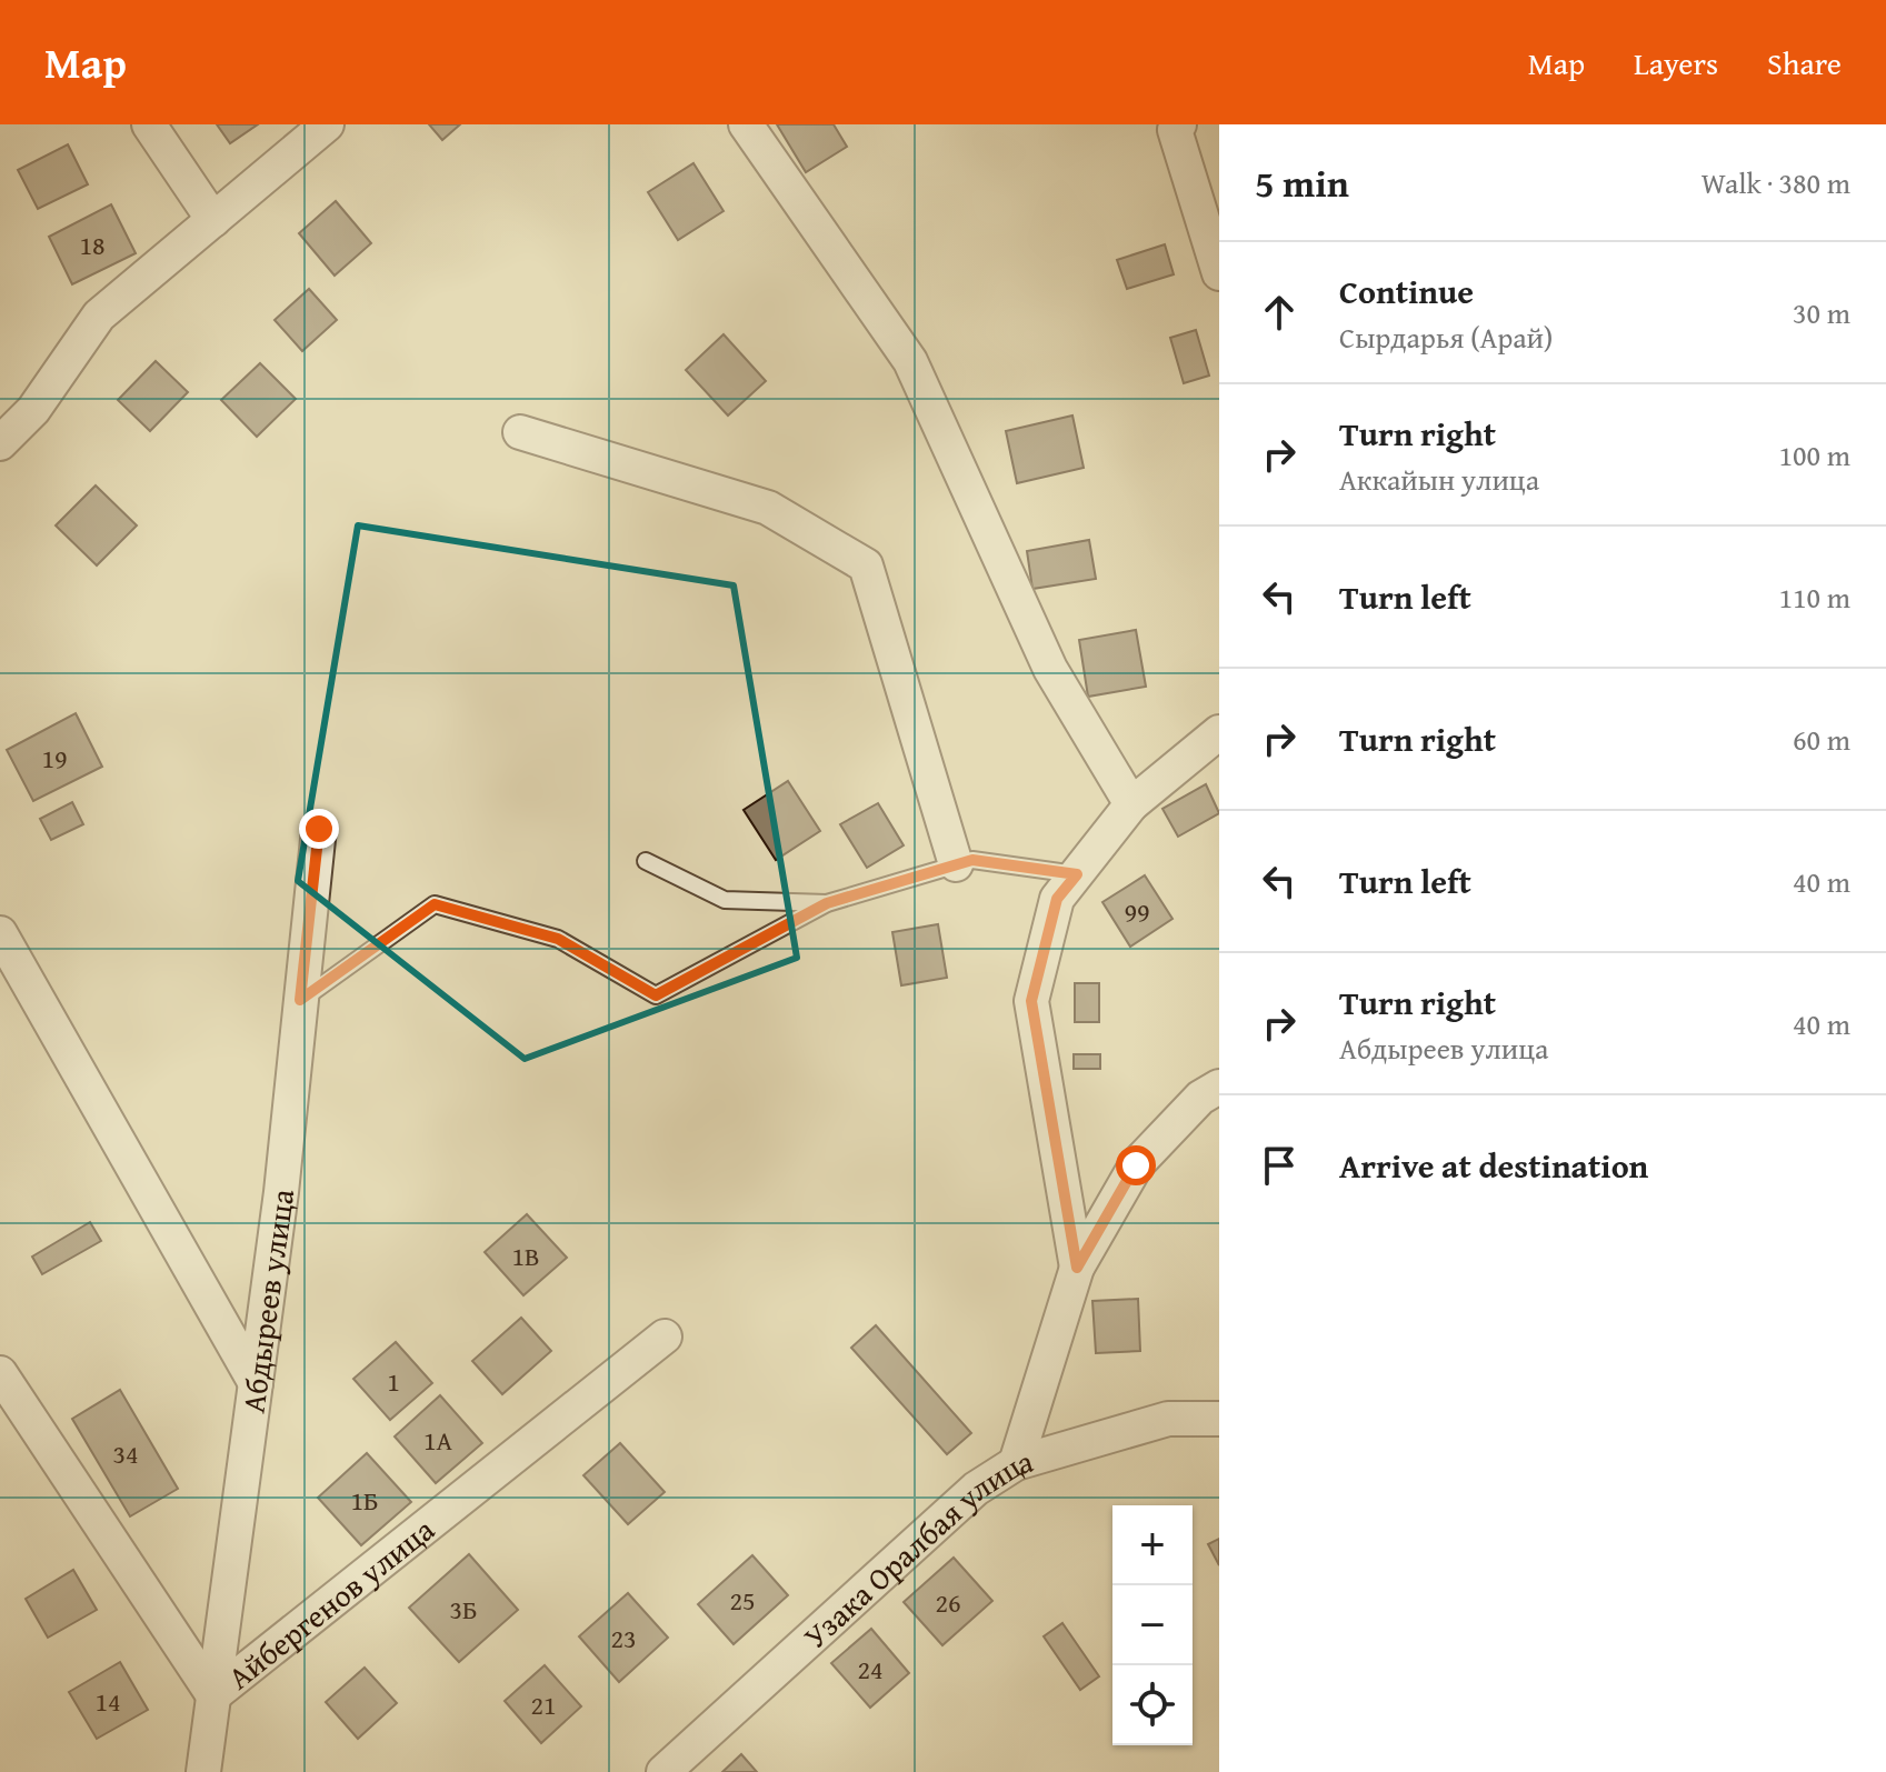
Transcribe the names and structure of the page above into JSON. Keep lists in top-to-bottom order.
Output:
{
  "streets": {
    "street": ["Абдыреев улица", "Узака Оралбая улица", "Айбергенов улица"]
  },
  "crossings": [
    ["Абдыреев улица", "Айбергенов улица"]
  ],
  "house_numbers": [
    "18",
    "19",
    "99",
    "1В",
    "1",
    "1А",
    "34",
    "1Б",
    "25",
    "26",
    "3Б",
    "23",
    "24",
    "14",
    "21"
  ],
  "page": {
    "header": "Map",
    "nav": ["Map", "Layers", "Share"],
    "heading": ["5 min", "Walk · 380 m"],
    "list": [
      ["Continue", "Сырдарья (Арай)", "30 m"],
      ["Turn right", "Аккайын улица", "100 m"],
      ["Turn left", "110 m"],
      ["Turn right", "60 m"],
      ["Turn left", "40 m"],
      ["Turn right", "Абдыреев улица", "40 m"],
      "Arrive at destination"
    ],
    "map_buttons": ["+", "−"]
  }
}
